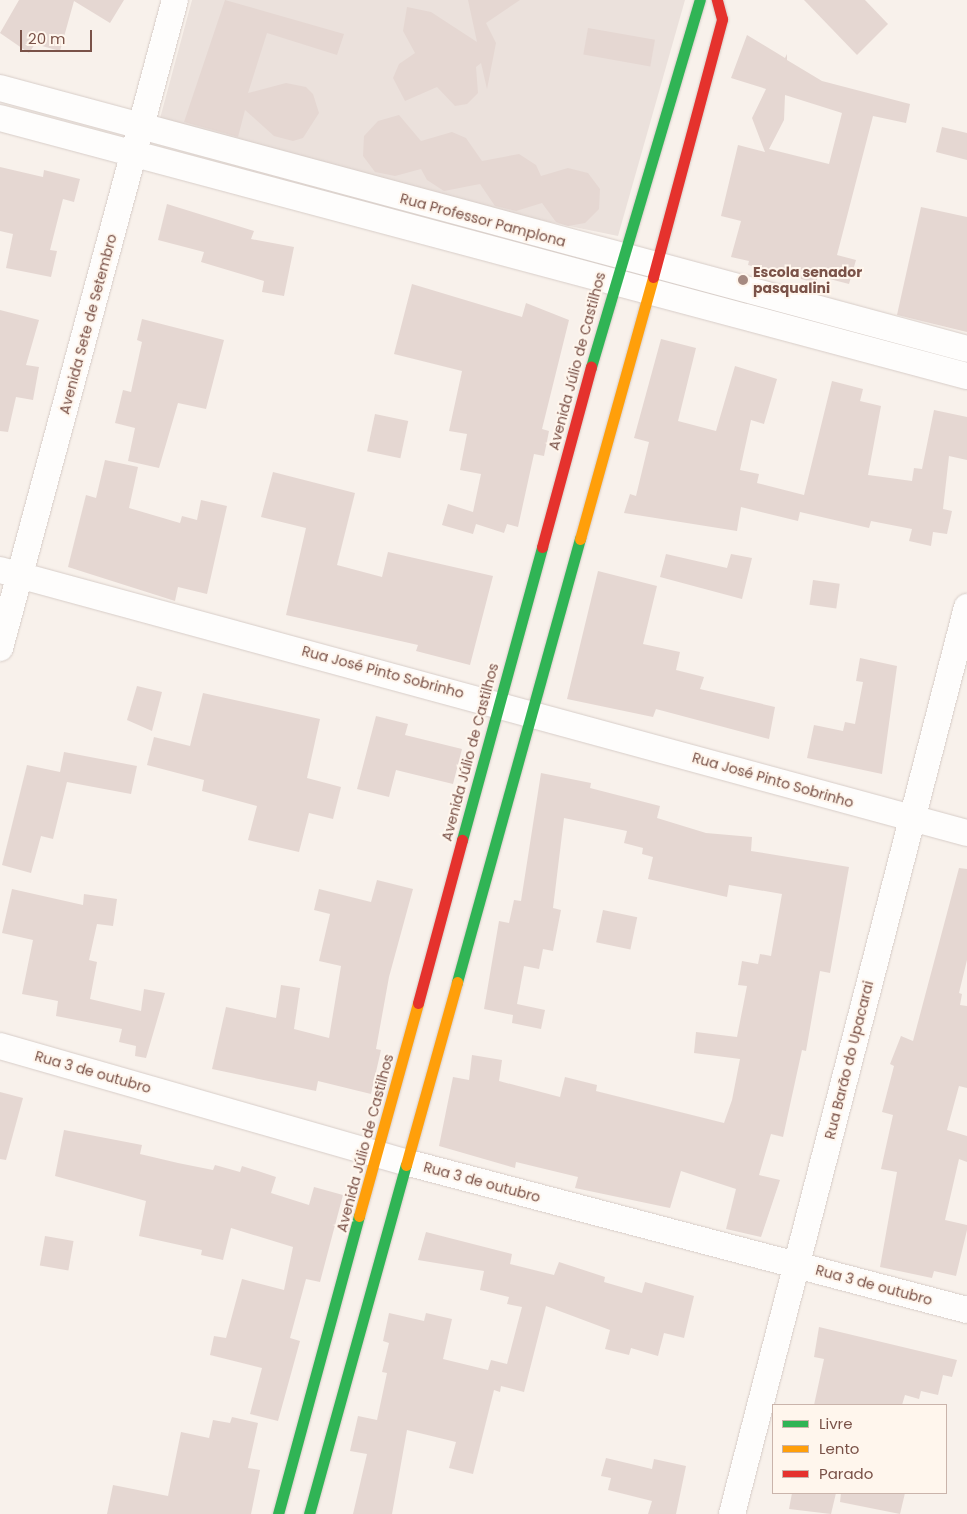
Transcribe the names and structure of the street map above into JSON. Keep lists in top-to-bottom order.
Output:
{
  "streets": {
    "street": [
      "Rua Professor Pamplona",
      "Avenida Sete de Setembro",
      "Avenida Júlio de Castilhos",
      "Rua José Pinto Sobrinho",
      "Rua Barão do Upacarai",
      "Rua 3 de outubro"
    ]
  },
  "crossings": [
    ["Rua Professor Pamplona", "Avenida Sete de Setembro"],
    ["Rua Professor Pamplona", "Avenida Júlio de Castilhos"],
    ["Avenida Sete de Setembro", "Rua José Pinto Sobrinho"],
    ["Avenida Júlio de Castilhos", "Rua José Pinto Sobrinho"],
    ["Avenida Júlio de Castilhos", "Rua 3 de outubro"],
    ["Rua José Pinto Sobrinho", "Rua Barão do Upacarai"],
    ["Rua Barão do Upacarai", "Rua 3 de outubro"]
  ],
  "places": ["Escola senador pasqualini"],
  "legend": ["Livre", "Lento", "Parado"],
  "scale_bar": "20 m"
}
